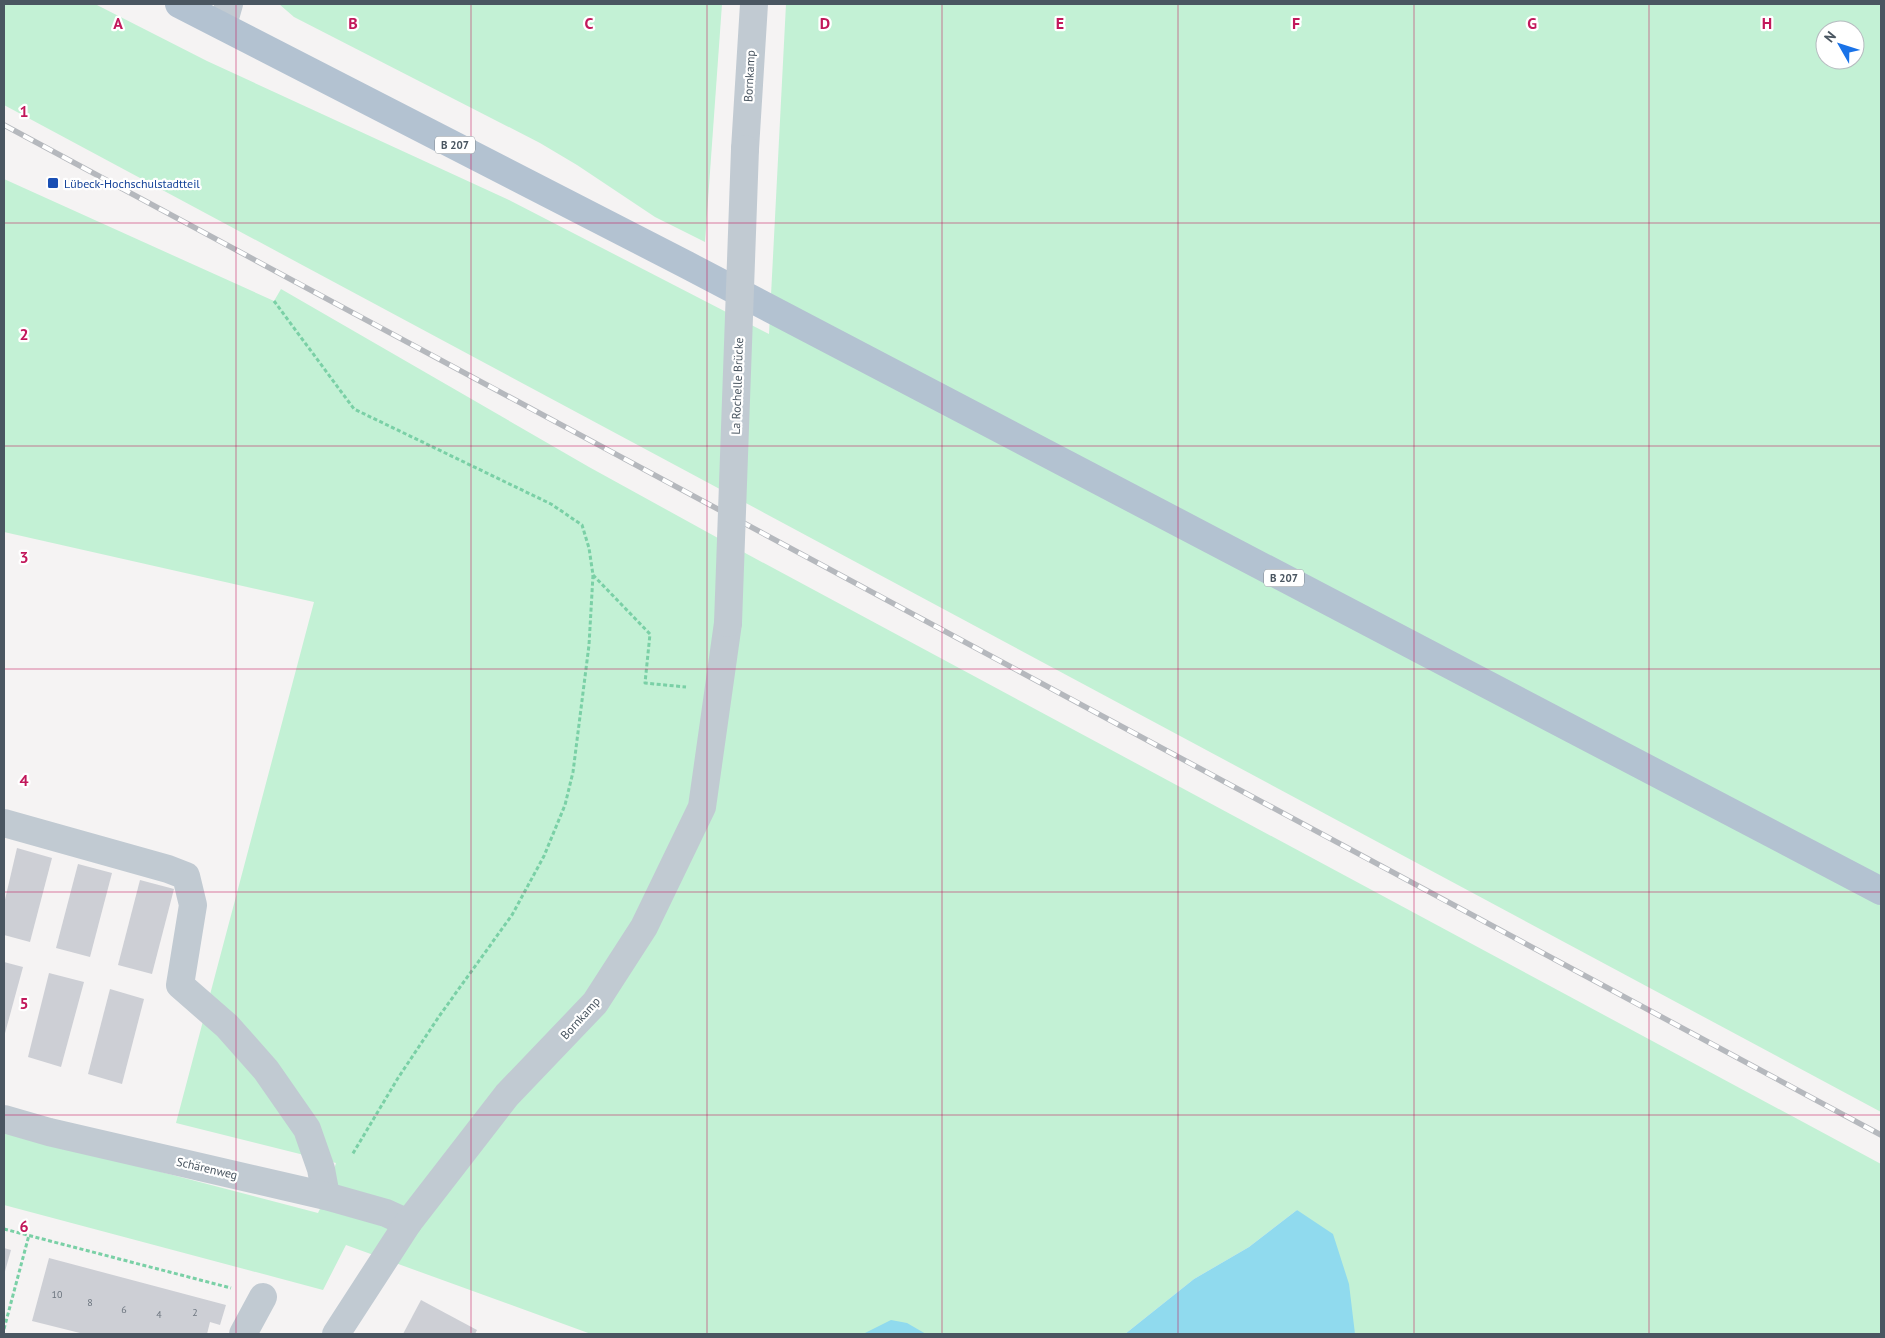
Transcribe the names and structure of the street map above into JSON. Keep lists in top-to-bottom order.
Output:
{
  "streets": {
    "main road": ["B 207"],
    "street": ["Bornkamp", "La Rochelle Brücke", "Schärenweg"]
  },
  "crossings": [
    ["Bornkamp", "La Rochelle Brücke"],
    ["Bornkamp", "Schärenweg"]
  ],
  "places": {
    "transit": ["Lübeck-Hochschulstadtteil"]
  },
  "house_numbers": [
    "10",
    "8",
    "6",
    "2",
    "4"
  ],
  "north": "top left",
  "grid": {
    "columns": [
      "A",
      "B",
      "C",
      "D",
      "E",
      "F",
      "G",
      "H"
    ],
    "rows": [
      "1",
      "2",
      "3",
      "4",
      "5",
      "6"
    ]
  }
}
